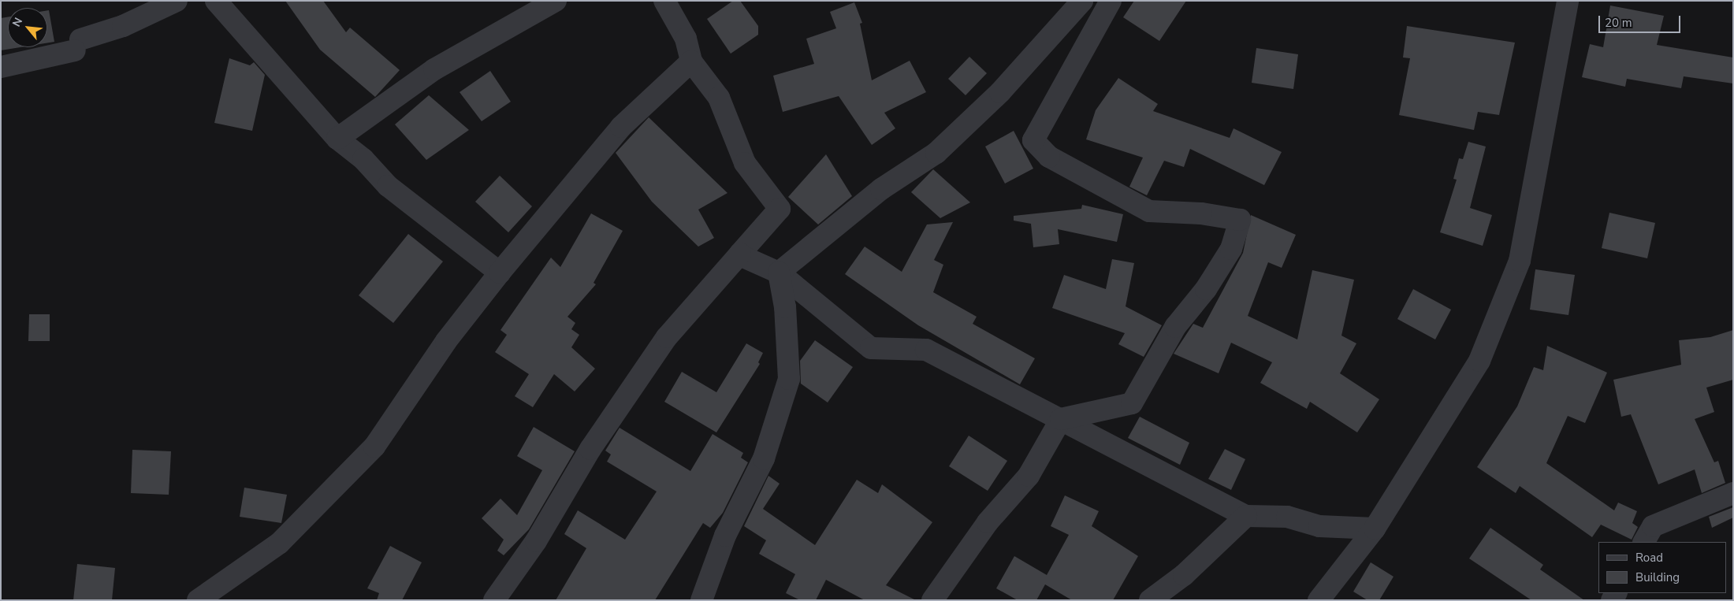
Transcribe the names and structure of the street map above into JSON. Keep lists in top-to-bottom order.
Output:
{
  "legend": ["Road", "Building"],
  "scale_bar": "20 m",
  "north": "top left"
}
